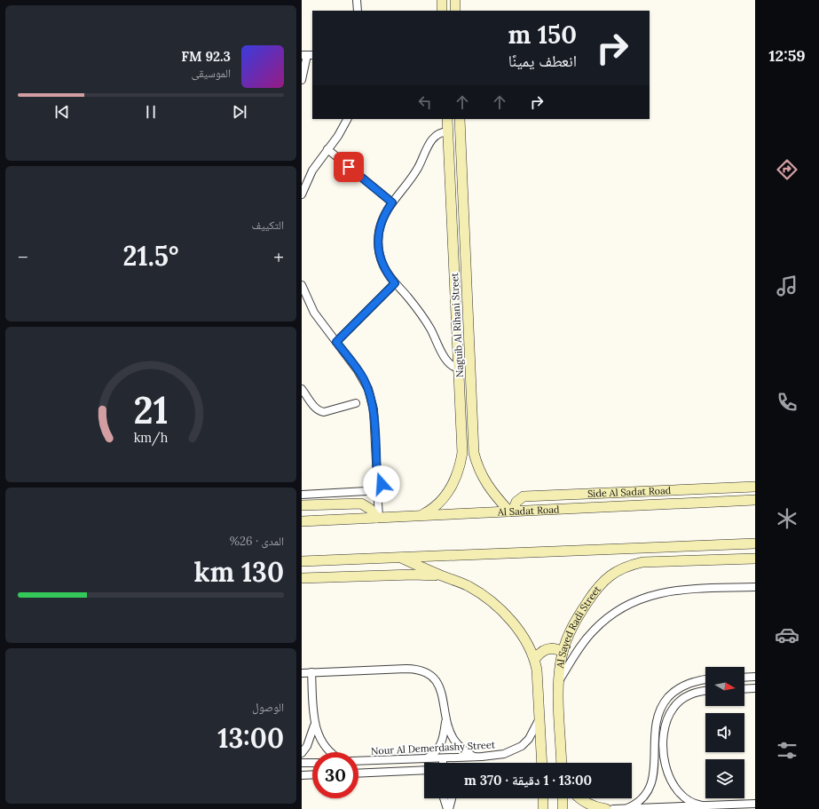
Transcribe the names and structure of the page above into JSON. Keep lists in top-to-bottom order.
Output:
{
  "streets": {
    "street": [
      "Naguib Al Rihani Street",
      "Side Al Sadat Road",
      "Al Sadat Road",
      "Al Sayed Radi Street",
      "Nour Al Demerdashy Street"
    ]
  },
  "crossings": [
    ["Naguib Al Rihani Street", "Side Al Sadat Road"],
    ["Naguib Al Rihani Street", "Al Sadat Road"],
    ["Side Al Sadat Road", "Al Sadat Road"]
  ],
  "north": "right",
  "page": {
    "tabs": "12:59",
    "turn": ["150 m", "انعطف يمينًا"],
    "song": ["92.3 FM", "الموسيقى"],
    "tile": [
      "التكييف",
      ["المدى · 26%", "130 km"],
      ["الوصول", "13:00"]
    ],
    "heat": ["−", "21.5°", "+"],
    "limit": "30",
    "trip": "13:00 · 1 دقيقة · 370 m",
    "gauge": ["21", "km/h"]
  }
}
